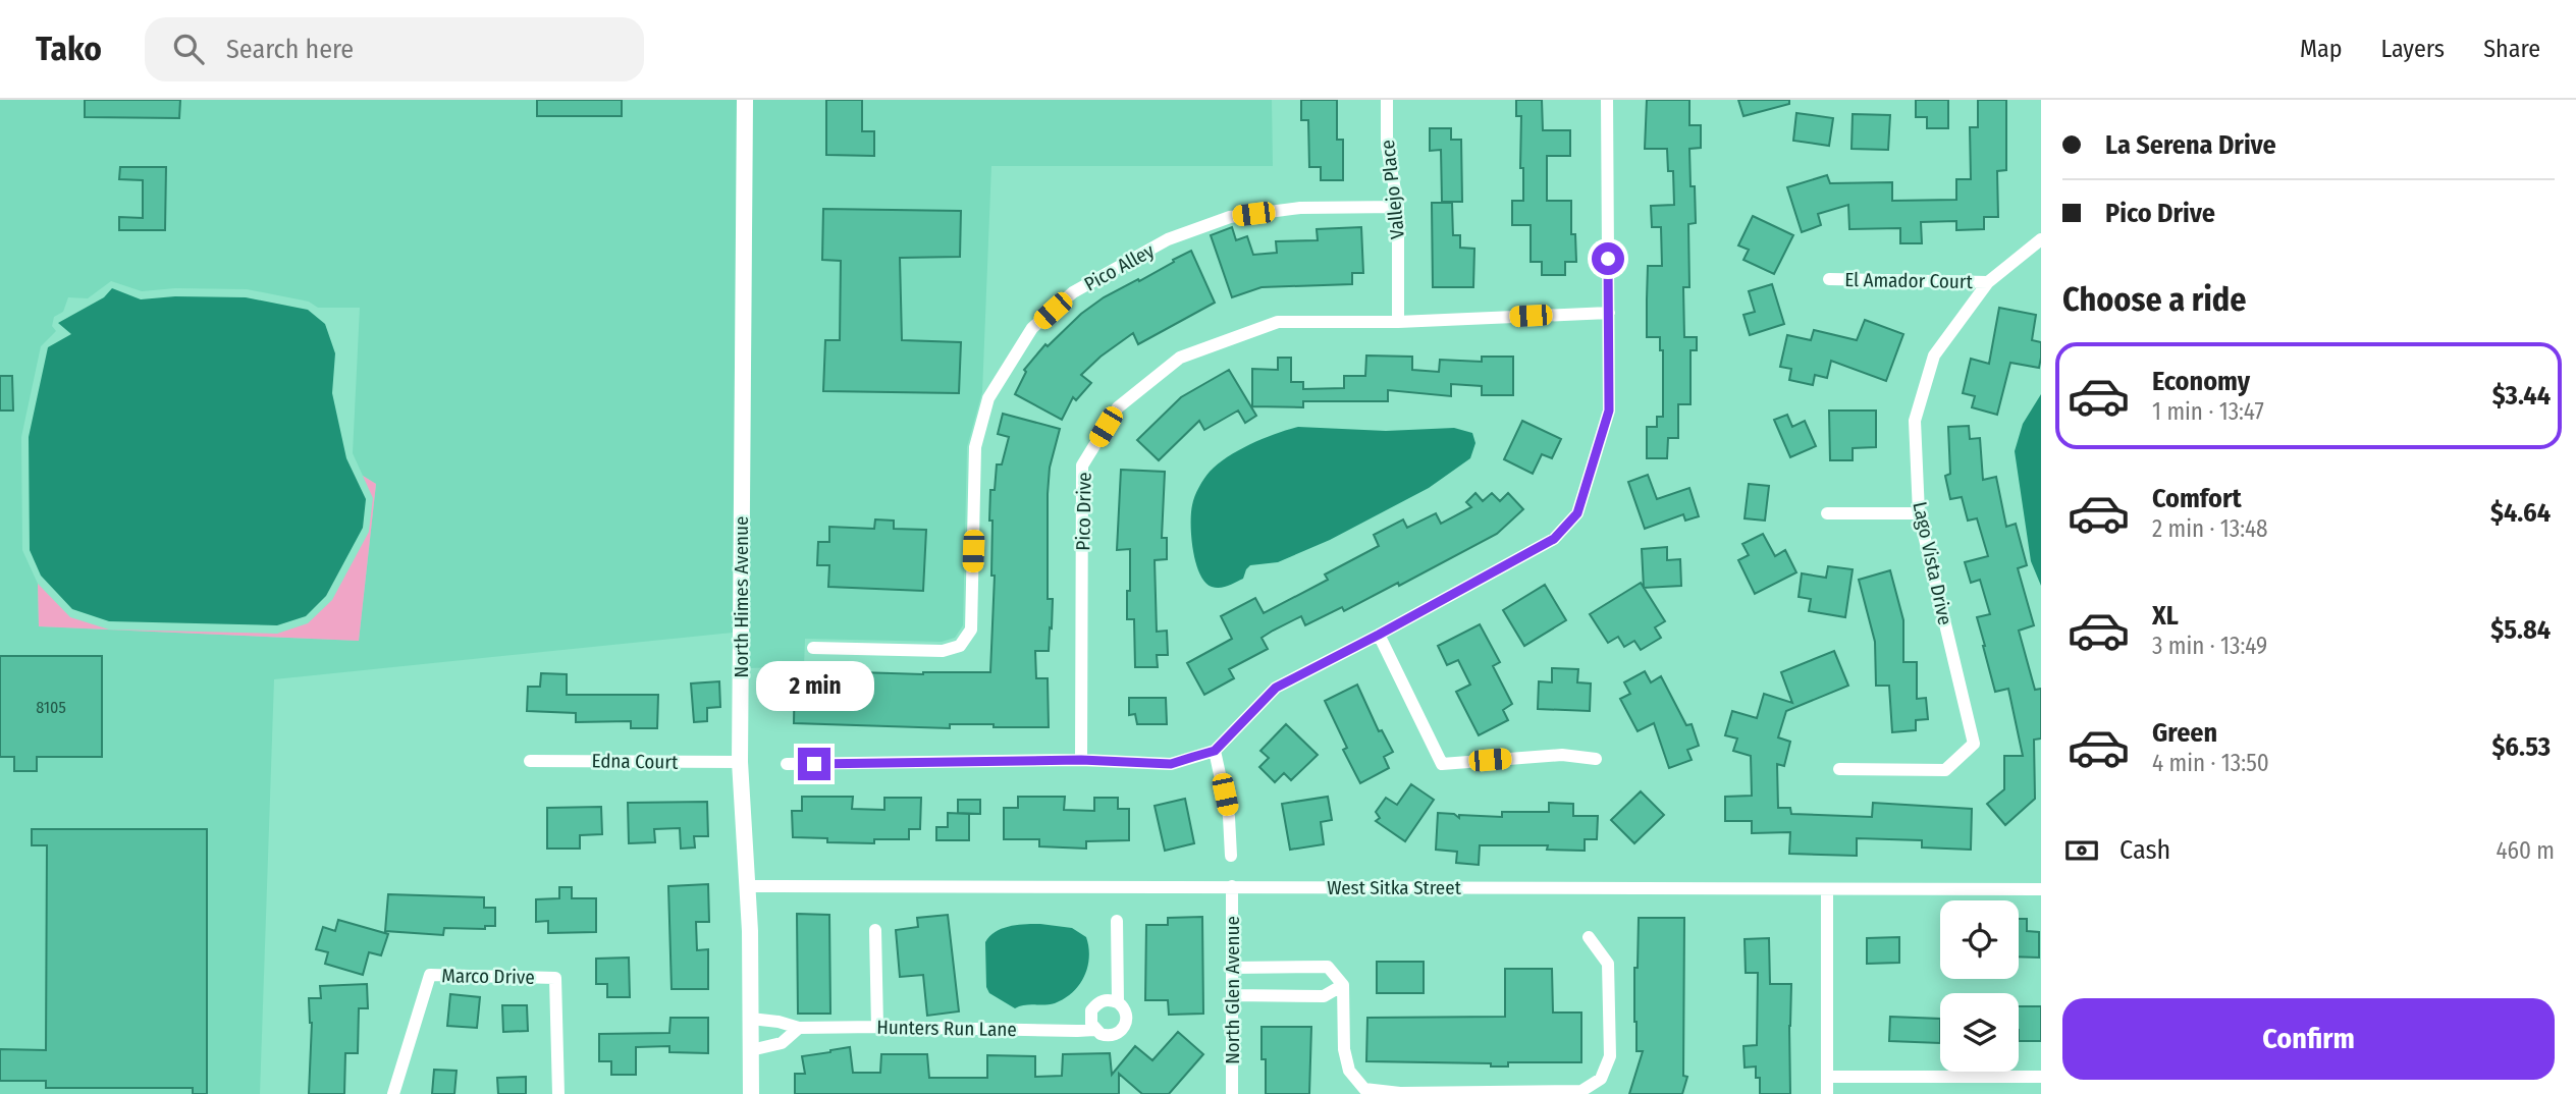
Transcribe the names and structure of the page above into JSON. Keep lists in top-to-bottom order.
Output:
{
  "streets": {
    "street": [
      "Vallejo Place",
      "Pico Alley",
      "El Amador Court",
      "Pico Drive",
      "Lago Vista Drive",
      "North Himes Avenue",
      "Edna Court",
      "West Sitka Street",
      "Marco Drive",
      "North Glen Avenue",
      "Hunters Run Lane"
    ]
  },
  "crossings": [
    ["Vallejo Place", "Pico Alley"],
    ["Vallejo Place", "Pico Drive"],
    ["El Amador Court", "Lago Vista Drive"],
    ["North Himes Avenue", "Edna Court"],
    ["North Himes Avenue", "West Sitka Street"],
    ["North Himes Avenue", "Hunters Run Lane"],
    ["West Sitka Street", "North Glen Avenue"]
  ],
  "house_numbers": ["8105"],
  "page": {
    "header": "Tako",
    "search": "Search here",
    "nav": ["Map", "Layers", "Share"],
    "banner": ["La Serena Drive", "Pico Drive"],
    "heading": "Choose a ride",
    "list": [
      {
        "name": "Economy",
        "note": "1 min · 13:47",
        "value": "$3.44"
      },
      {
        "name": "Comfort",
        "note": "2 min · 13:48",
        "value": "$4.64"
      },
      {
        "name": "XL",
        "note": "3 min · 13:49",
        "value": "$5.84"
      },
      {
        "name": "Green",
        "note": "4 min · 13:50",
        "value": "$6.53"
      }
    ],
    "bubble": "2 min",
    "pay": ["Cash", "460 m"],
    "buttons": "Confirm"
  }
}
